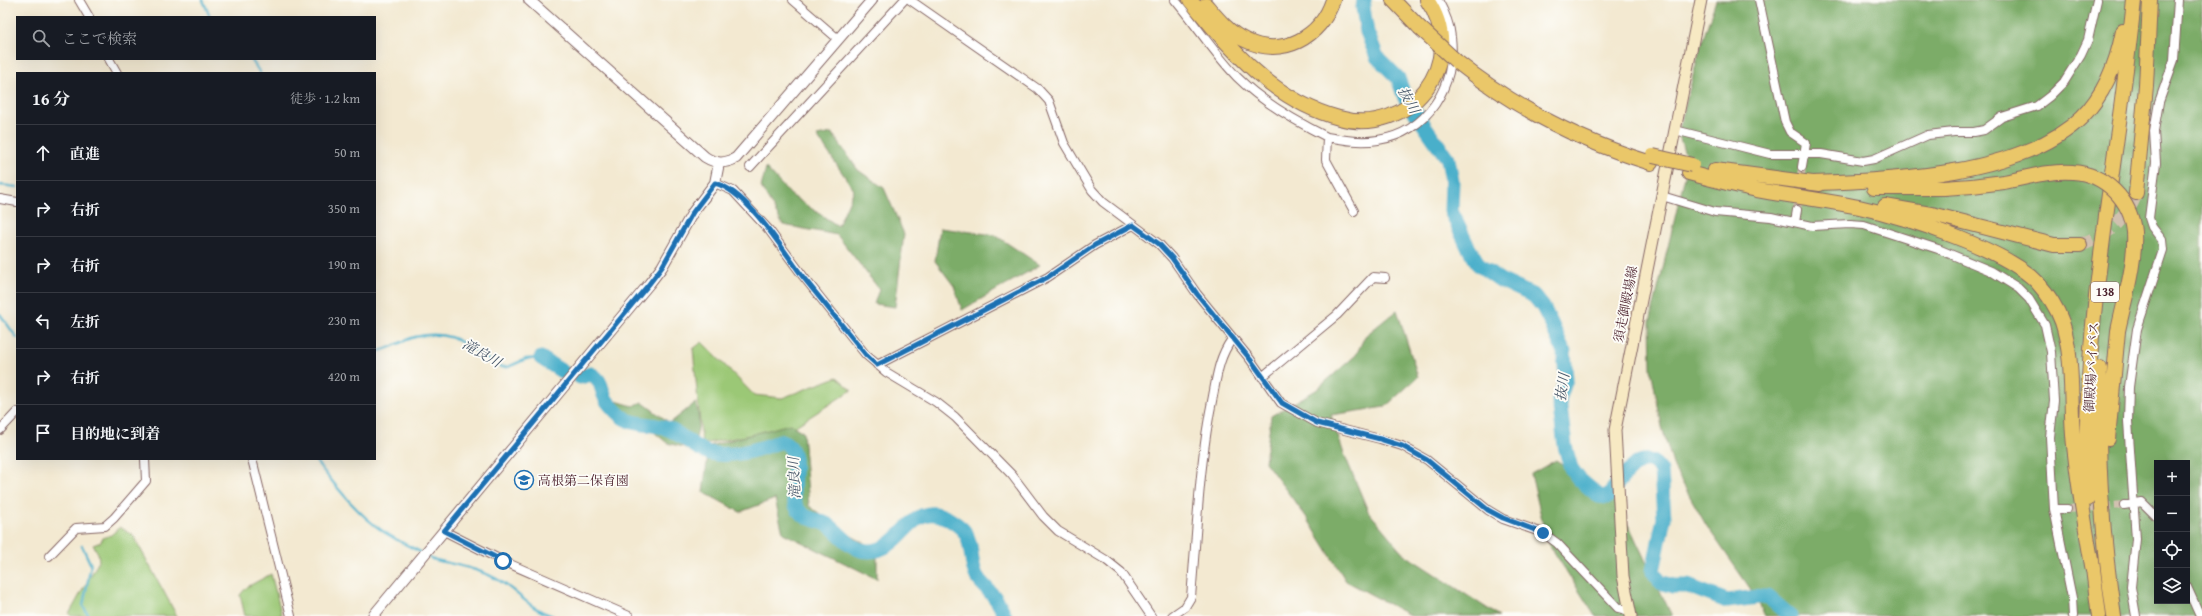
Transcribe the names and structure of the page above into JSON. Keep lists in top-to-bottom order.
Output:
{
  "streets": {
    "highway": ["138", "御殿場バイパス"],
    "main road": ["須走御殿場線"]
  },
  "water": ["抜川", "滝良川"],
  "places": {
    "school or university": ["高根第二保育園"]
  },
  "page": {
    "search": "ここで検索",
    "heading": ["16 分", "徒歩 · 1.2 km"],
    "list": [
      ["直進", "50 m"],
      ["右折", "350 m"],
      ["右折", "190 m"],
      ["左折", "230 m"],
      ["右折", "420 m"],
      "目的地に到着"
    ],
    "map_buttons": ["+", "−"]
  }
}
